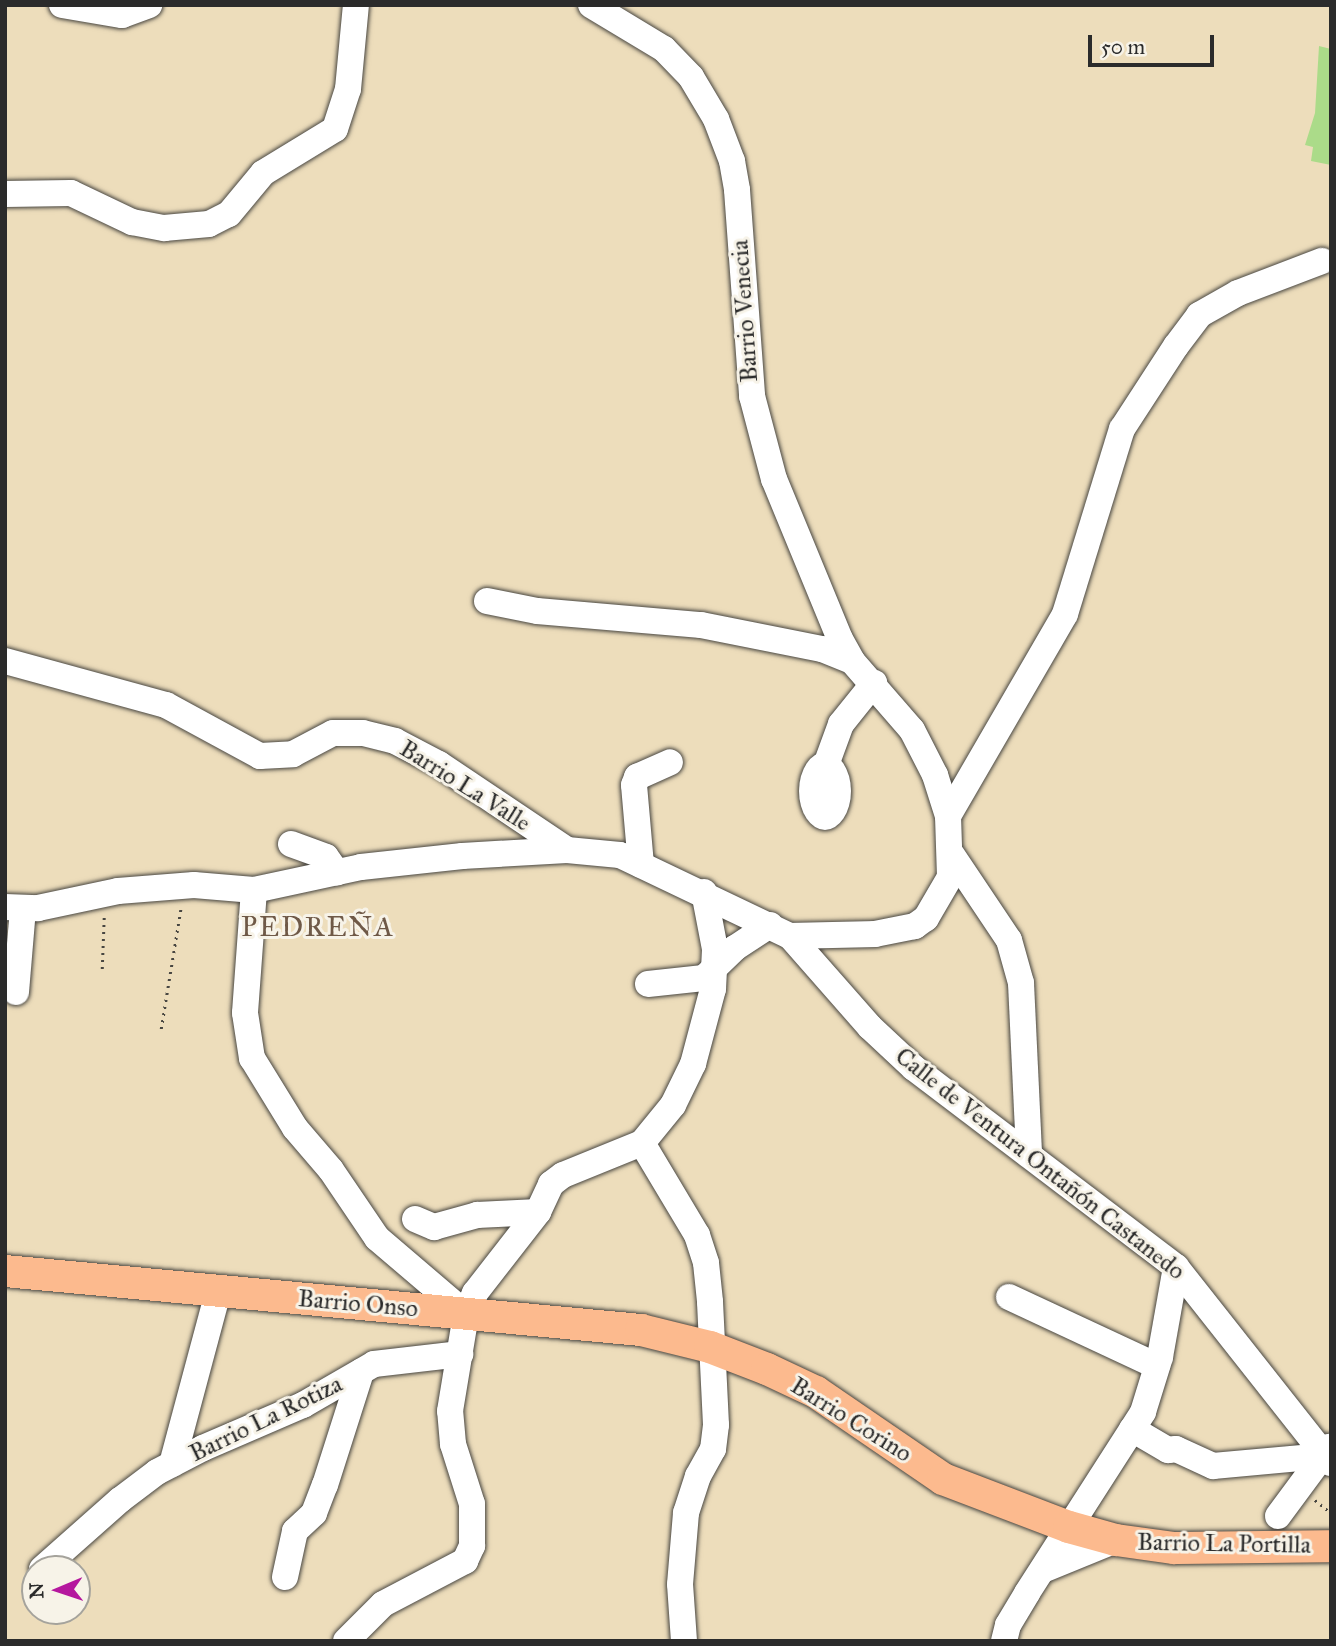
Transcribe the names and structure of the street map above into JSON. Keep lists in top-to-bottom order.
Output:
{
  "streets": {
    "main road": ["Barrio Onso", "Barrio Corino", "Barrio La Portilla"],
    "street": [
      "Barrio Venecia",
      "Barrio La Valle",
      "Calle de Ventura Ontañón Castanedo",
      "Barrio La Rotiza"
    ]
  },
  "crossings": [
    ["Barrio Venecia", "Calle de Ventura Ontañón Castanedo"],
    ["Barrio La Valle", "Calle de Ventura Ontañón Castanedo"],
    ["Calle de Ventura Ontañón Castanedo", "Barrio La Portilla"],
    ["Barrio Onso", "Barrio La Rotiza"],
    ["Barrio Onso", "Barrio Corino"],
    ["Barrio Corino", "Barrio La Portilla"]
  ],
  "districts": ["PEDREÑA"],
  "scale_bar": "50 m",
  "north": "left"
}
